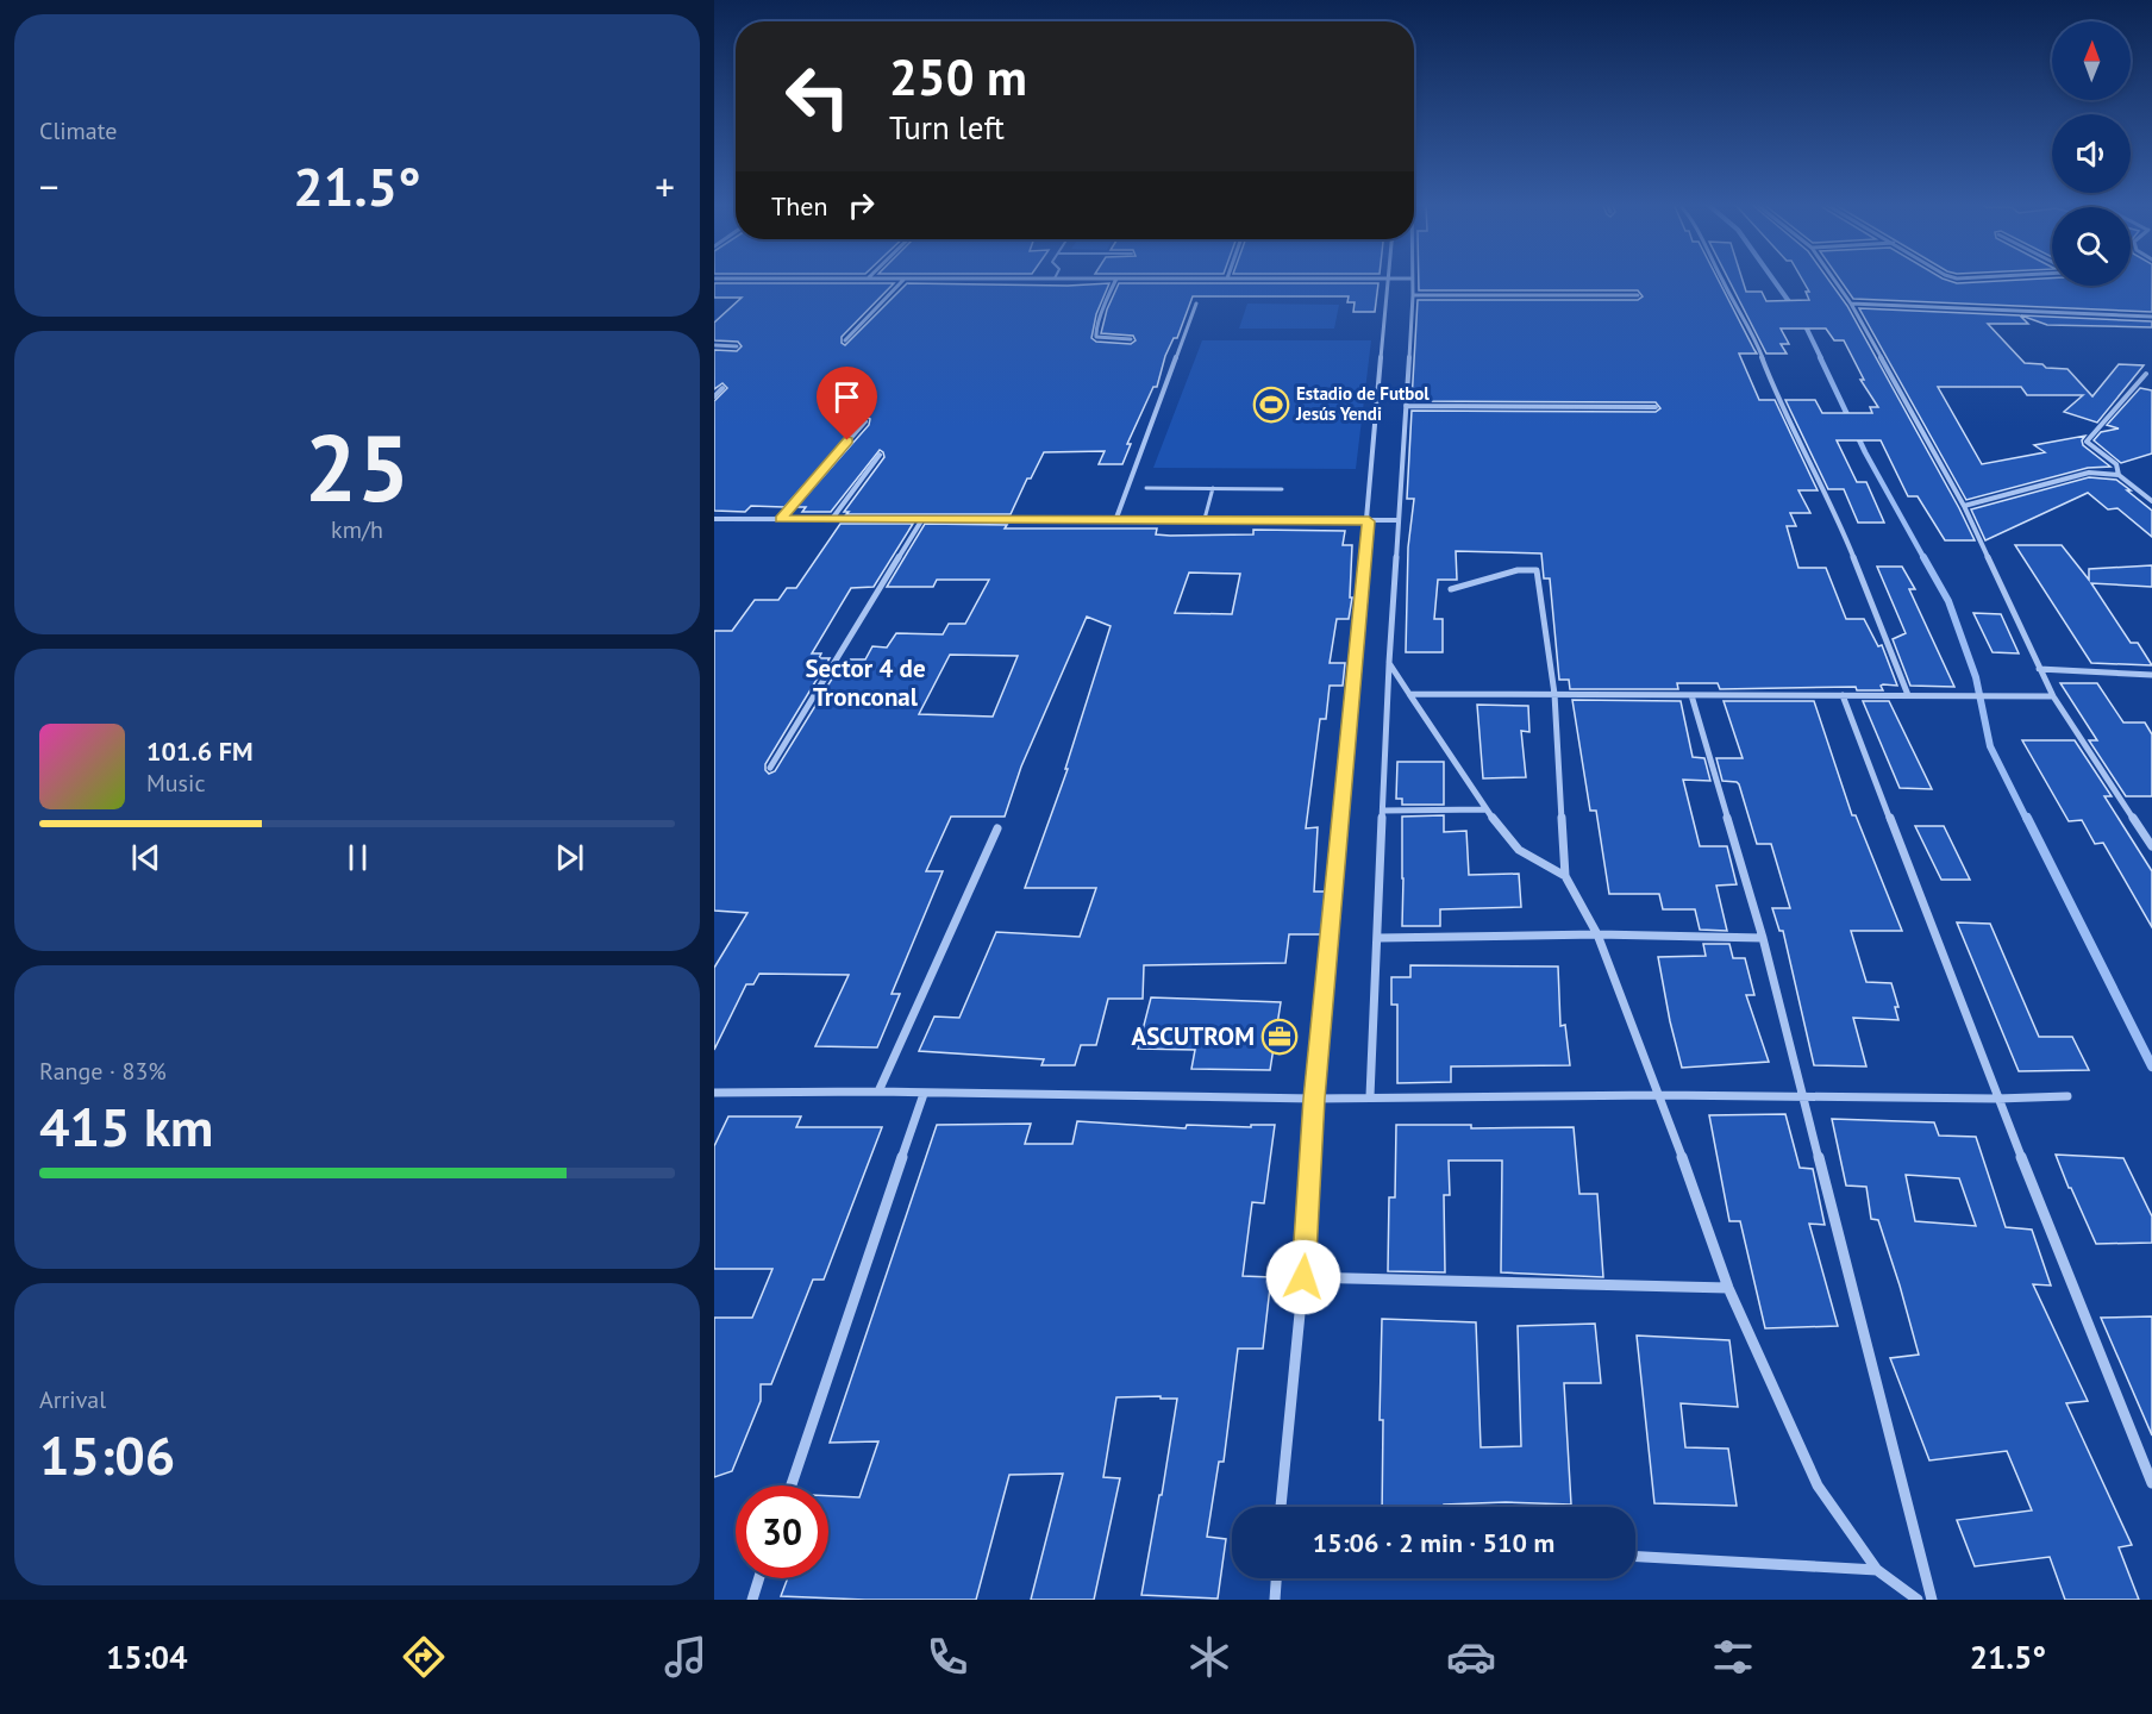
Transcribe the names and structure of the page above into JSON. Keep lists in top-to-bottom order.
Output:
{
  "districts": ["Sector 4 de Tronconal"],
  "places": {
    "sports": ["Estadio de Futbol Jesús Yendi"],
    "office": ["ASCUTROM"]
  },
  "north": "top",
  "page": {
    "tile": [
      "Climate",
      ["25", "km/h"],
      ["Range · 83%", "415 km"],
      ["Arrival", "15:06"]
    ],
    "turn": ["250 m", "Turn left"],
    "heat": ["−", "21.5°", "+"],
    "then": "Then",
    "song": ["101.6 FM", "Music"],
    "limit": "30",
    "trip": "15:06 · 2 min · 510 m",
    "tabs": ["15:04", "21.5°"]
  }
}
